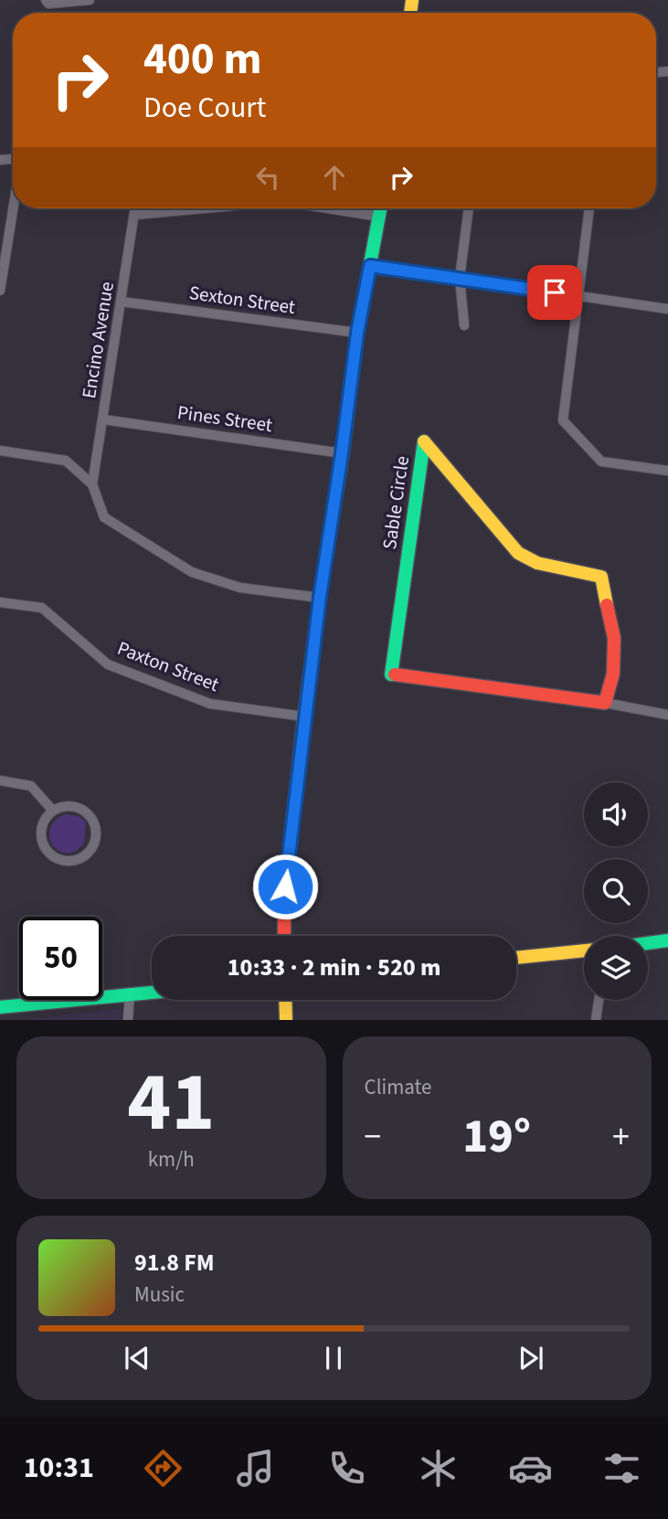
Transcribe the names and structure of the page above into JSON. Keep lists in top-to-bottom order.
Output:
{
  "streets": {
    "main road": ["Sable Circle"],
    "street": [
      "Sexton Street",
      "Encino Avenue",
      "Pines Street",
      "Paxton Street"
    ]
  },
  "crossings": [
    ["Sexton Street", "Encino Avenue"],
    ["Encino Avenue", "Pines Street"]
  ],
  "page": {
    "turn": ["400 m", "Doe Court"],
    "limit": "50",
    "trip": "10:33 · 2 min · 520 m",
    "tile": [
      ["41", "km/h"],
      "Climate"
    ],
    "heat": ["−", "19°", "+"],
    "song": ["91.8 FM", "Music"],
    "tabs": "10:31"
  }
}
